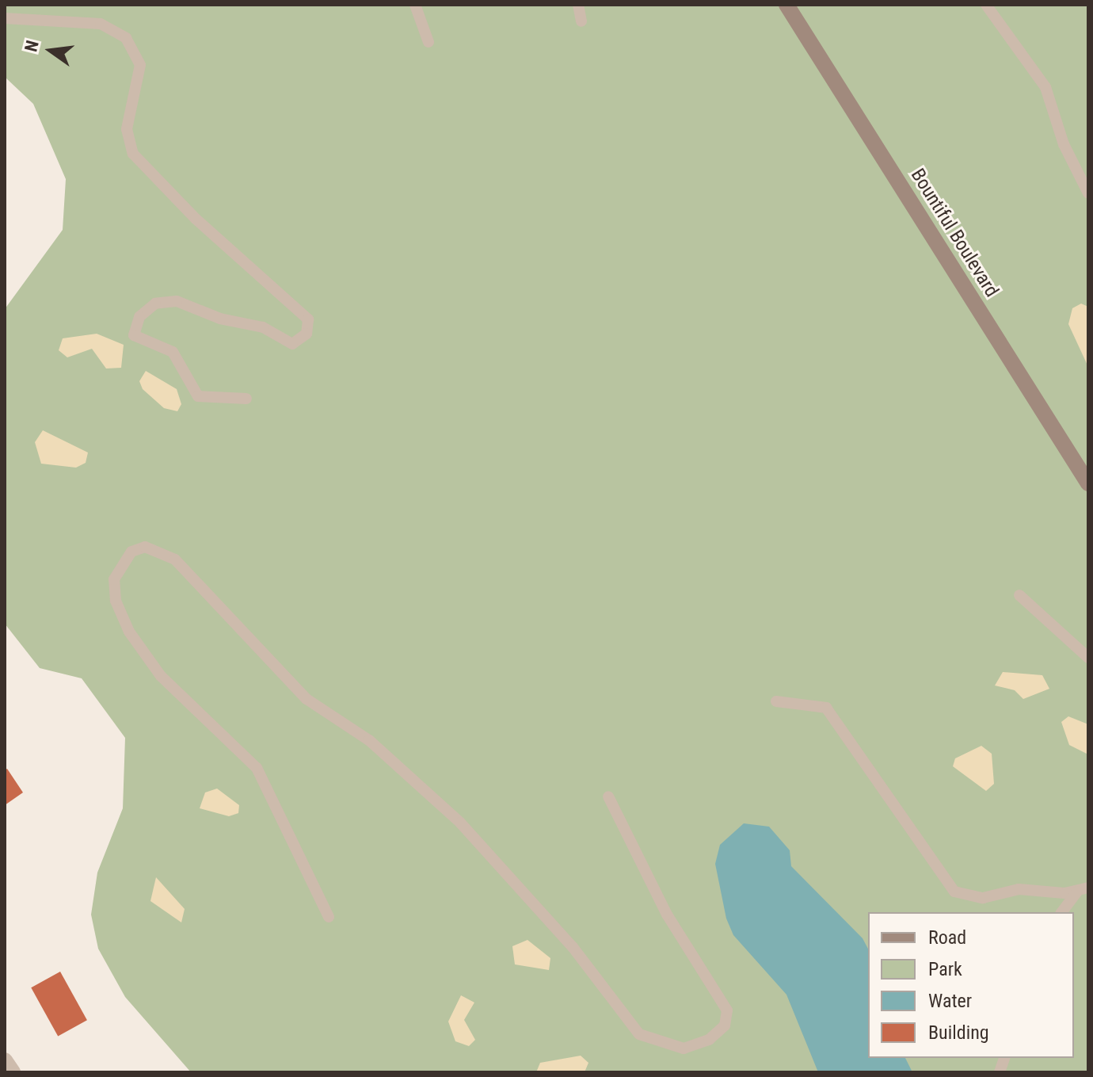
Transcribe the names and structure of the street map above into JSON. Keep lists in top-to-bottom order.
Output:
{
  "streets": {
    "main road": ["Bountiful Boulevard"]
  },
  "legend": [
    "Road",
    "Park",
    "Water",
    "Building"
  ],
  "north": "left"
}
